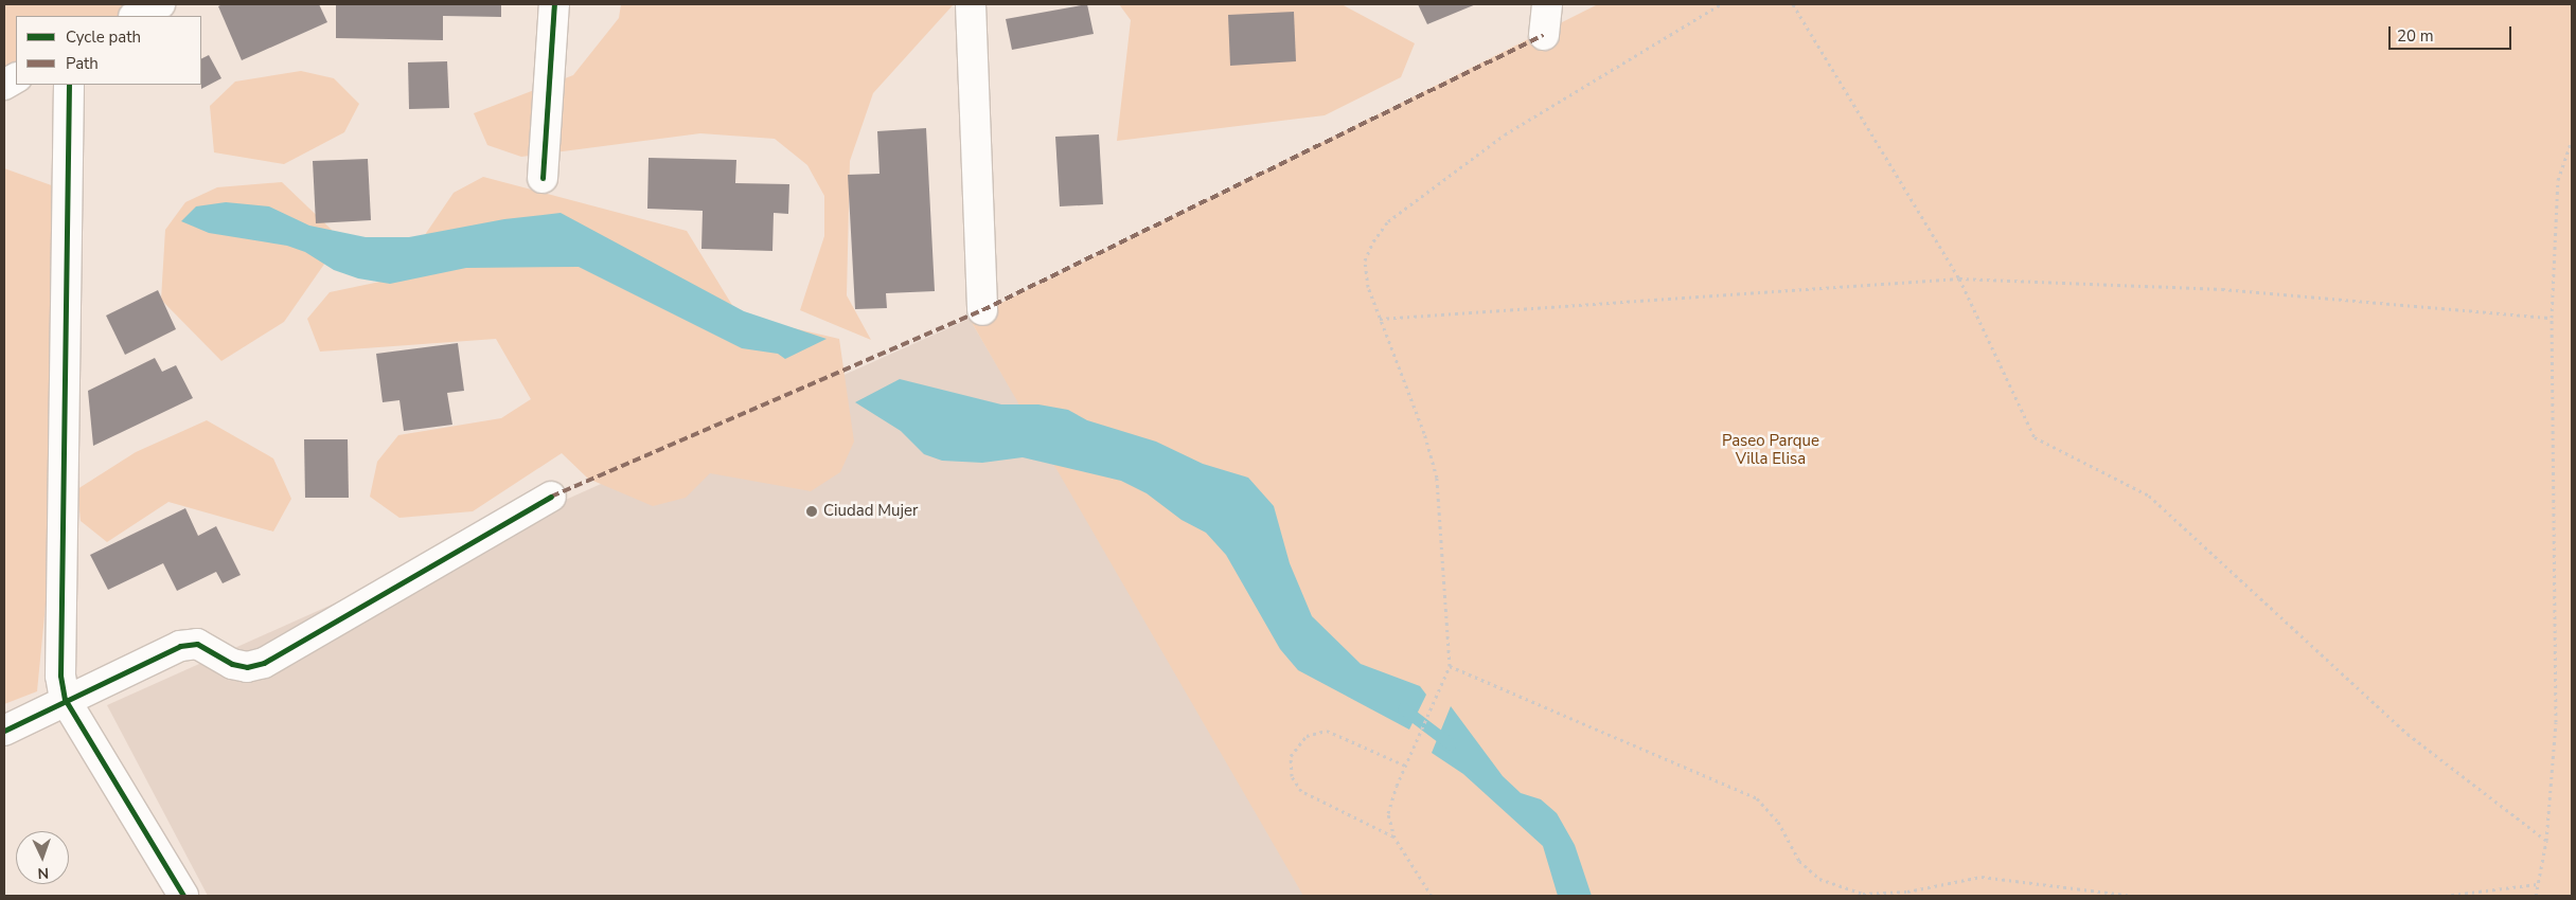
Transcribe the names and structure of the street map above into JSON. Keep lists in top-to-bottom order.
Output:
{
  "parks": ["Paseo Parque Villa Elisa"],
  "places": ["Ciudad Mujer"],
  "legend": ["Cycle path", "Path"],
  "scale_bar": "20 m",
  "north": "bottom"
}
